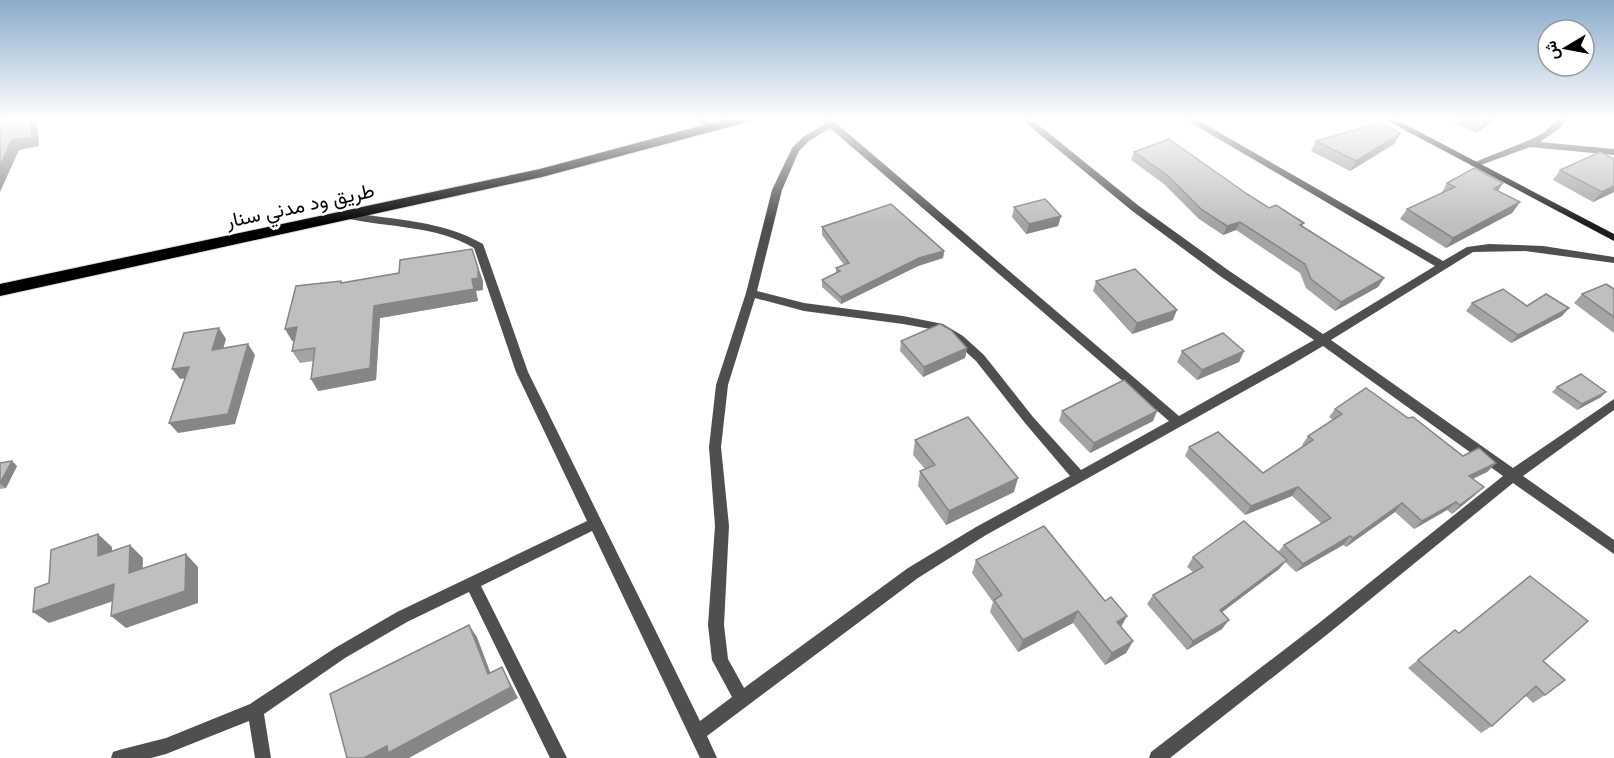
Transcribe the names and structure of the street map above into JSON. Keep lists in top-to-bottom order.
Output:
{
  "streets": {
    "highway": ["طريق ود مدني سنار"]
  },
  "north": "left"
}
